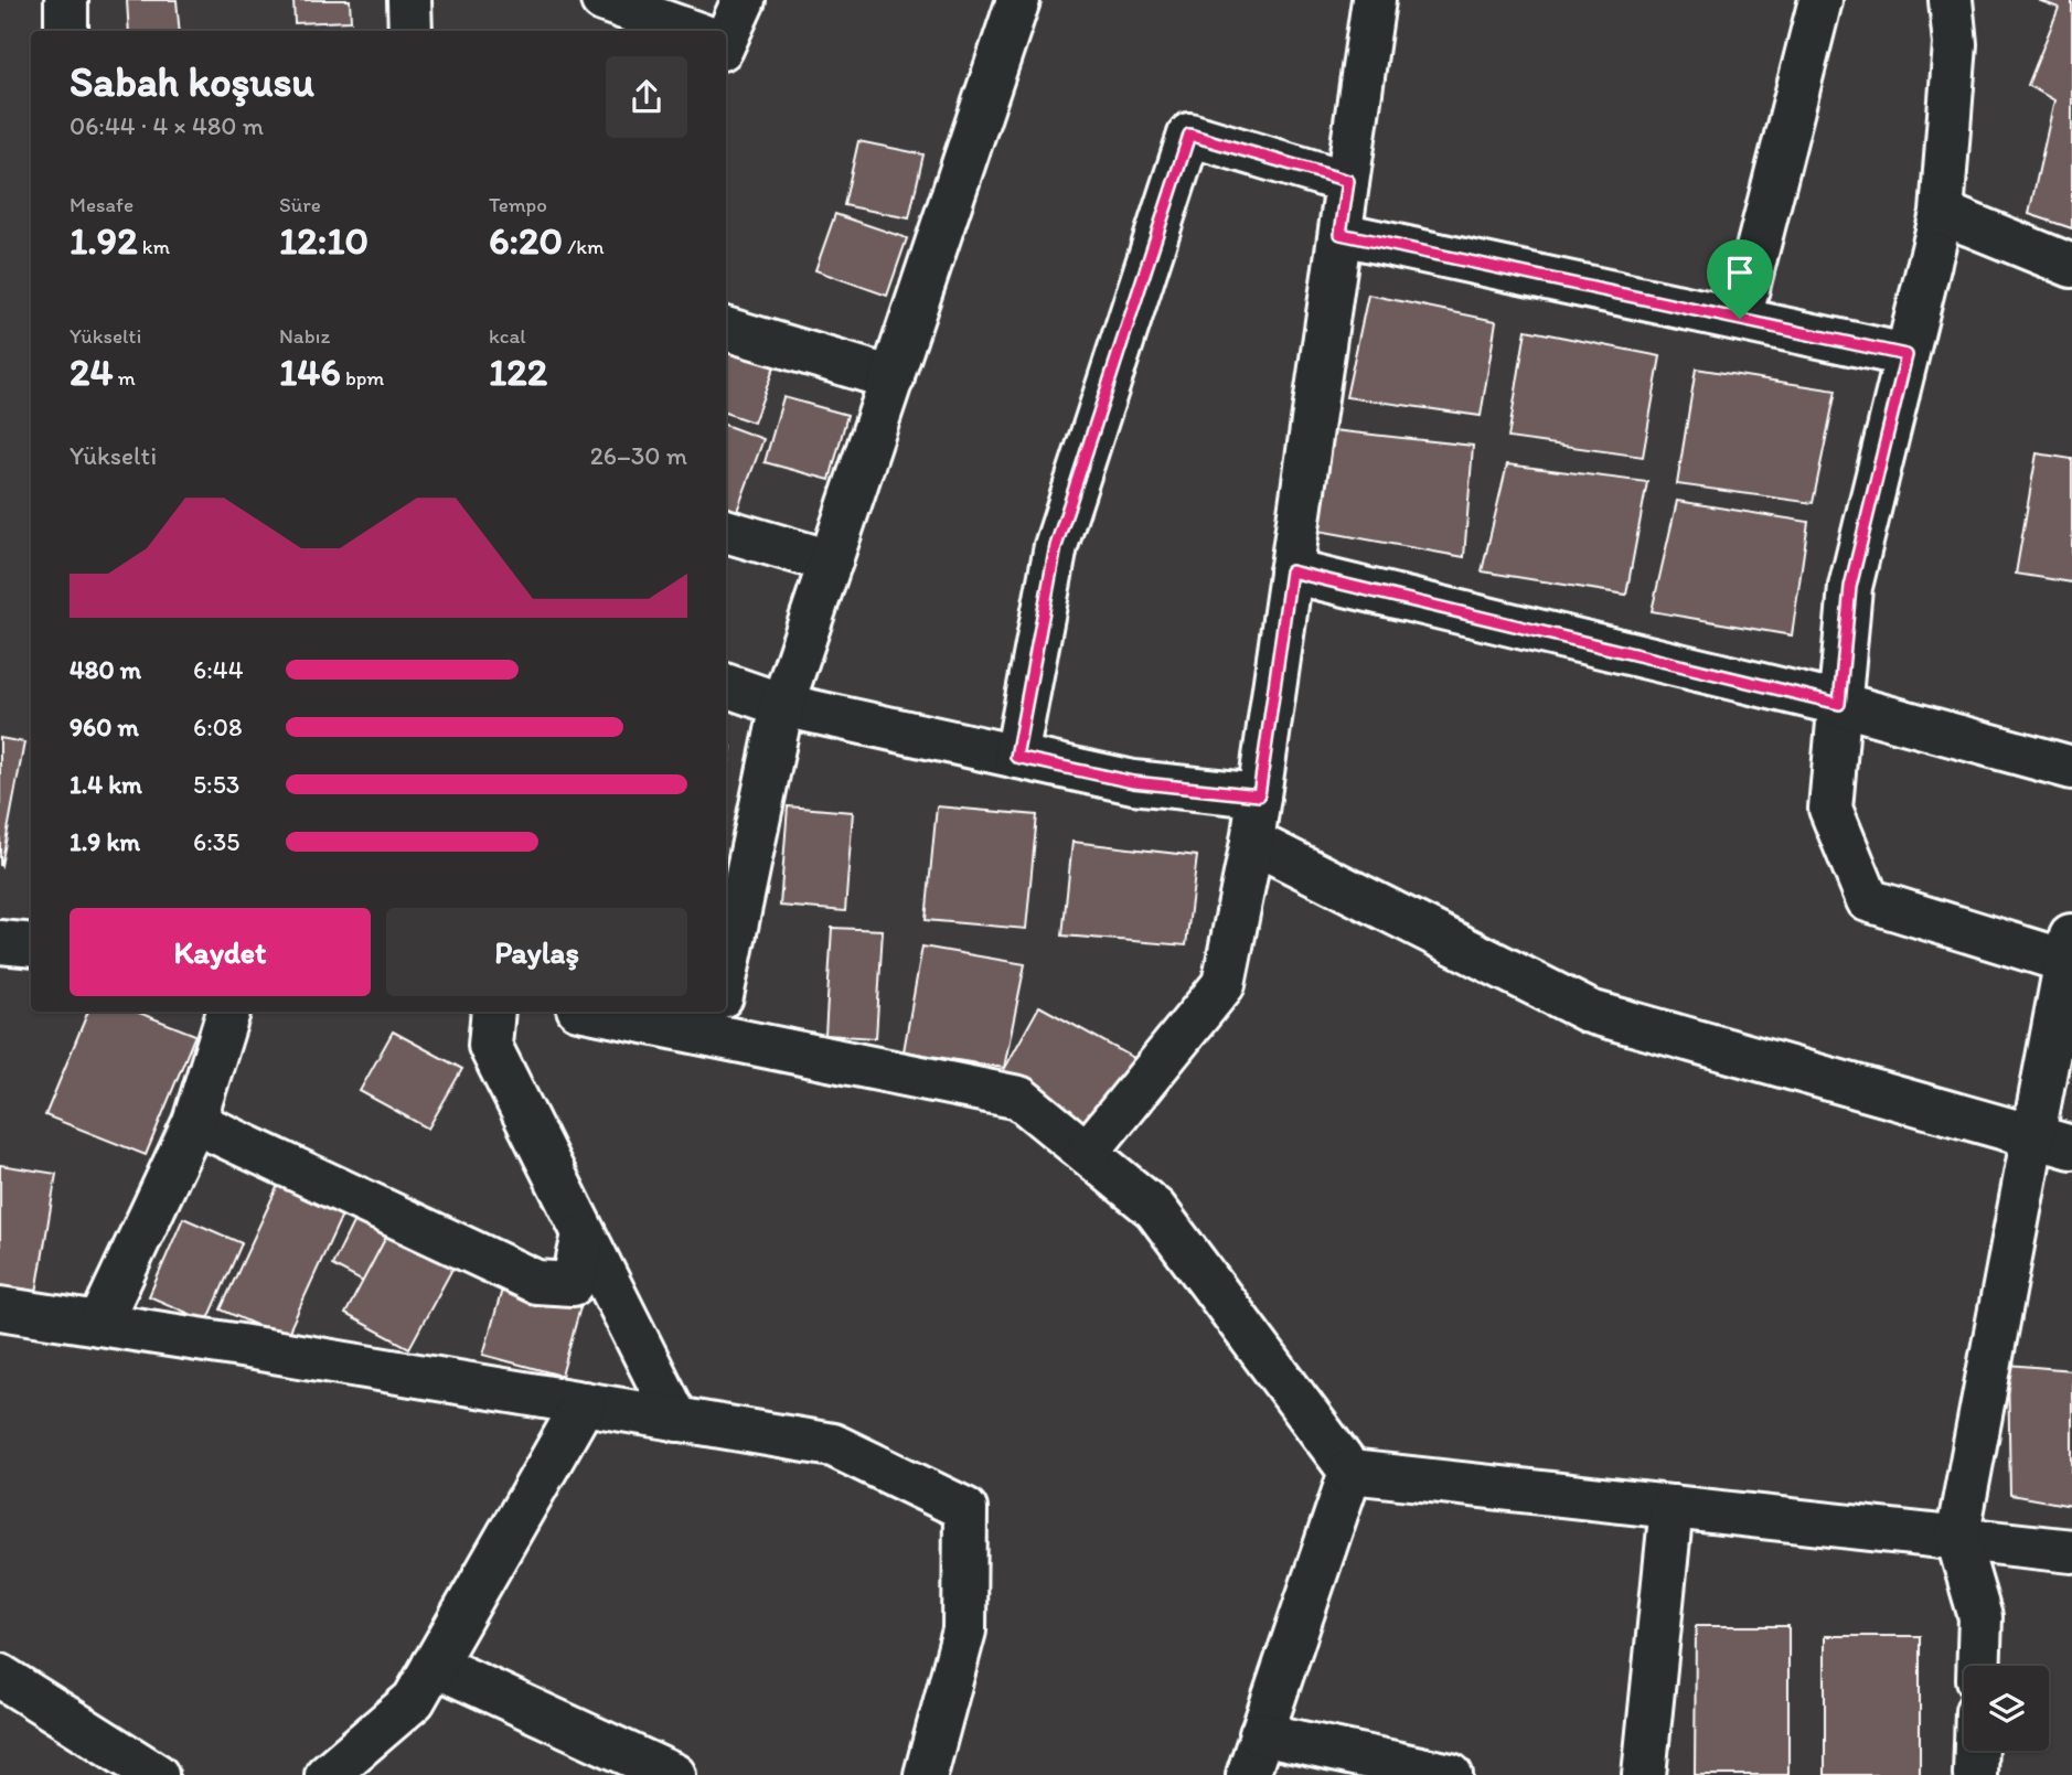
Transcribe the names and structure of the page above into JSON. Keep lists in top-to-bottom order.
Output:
{
  "page": {
    "heading": ["Sabah koşusu", "06:44 · 4 × 480 m"],
    "stats": [
      ["Mesafe", "1.92 km"],
      ["Süre", "12:10"],
      ["Tempo", "6:20 /km"],
      ["Yükselti", "24 m"],
      ["Nabız", "146 bpm"],
      ["kcal", "122"]
    ],
    "chart": ["Yükselti", "26–30 m"],
    "list": [
      {
        "name": "480 m",
        "note": "6:44"
      },
      {
        "name": "960 m",
        "note": "6:08"
      },
      {
        "name": "1.4 km",
        "note": "5:53"
      },
      {
        "name": "1.9 km",
        "note": "6:35"
      }
    ],
    "buttons": ["Kaydet", "Paylaş"]
  }
}
